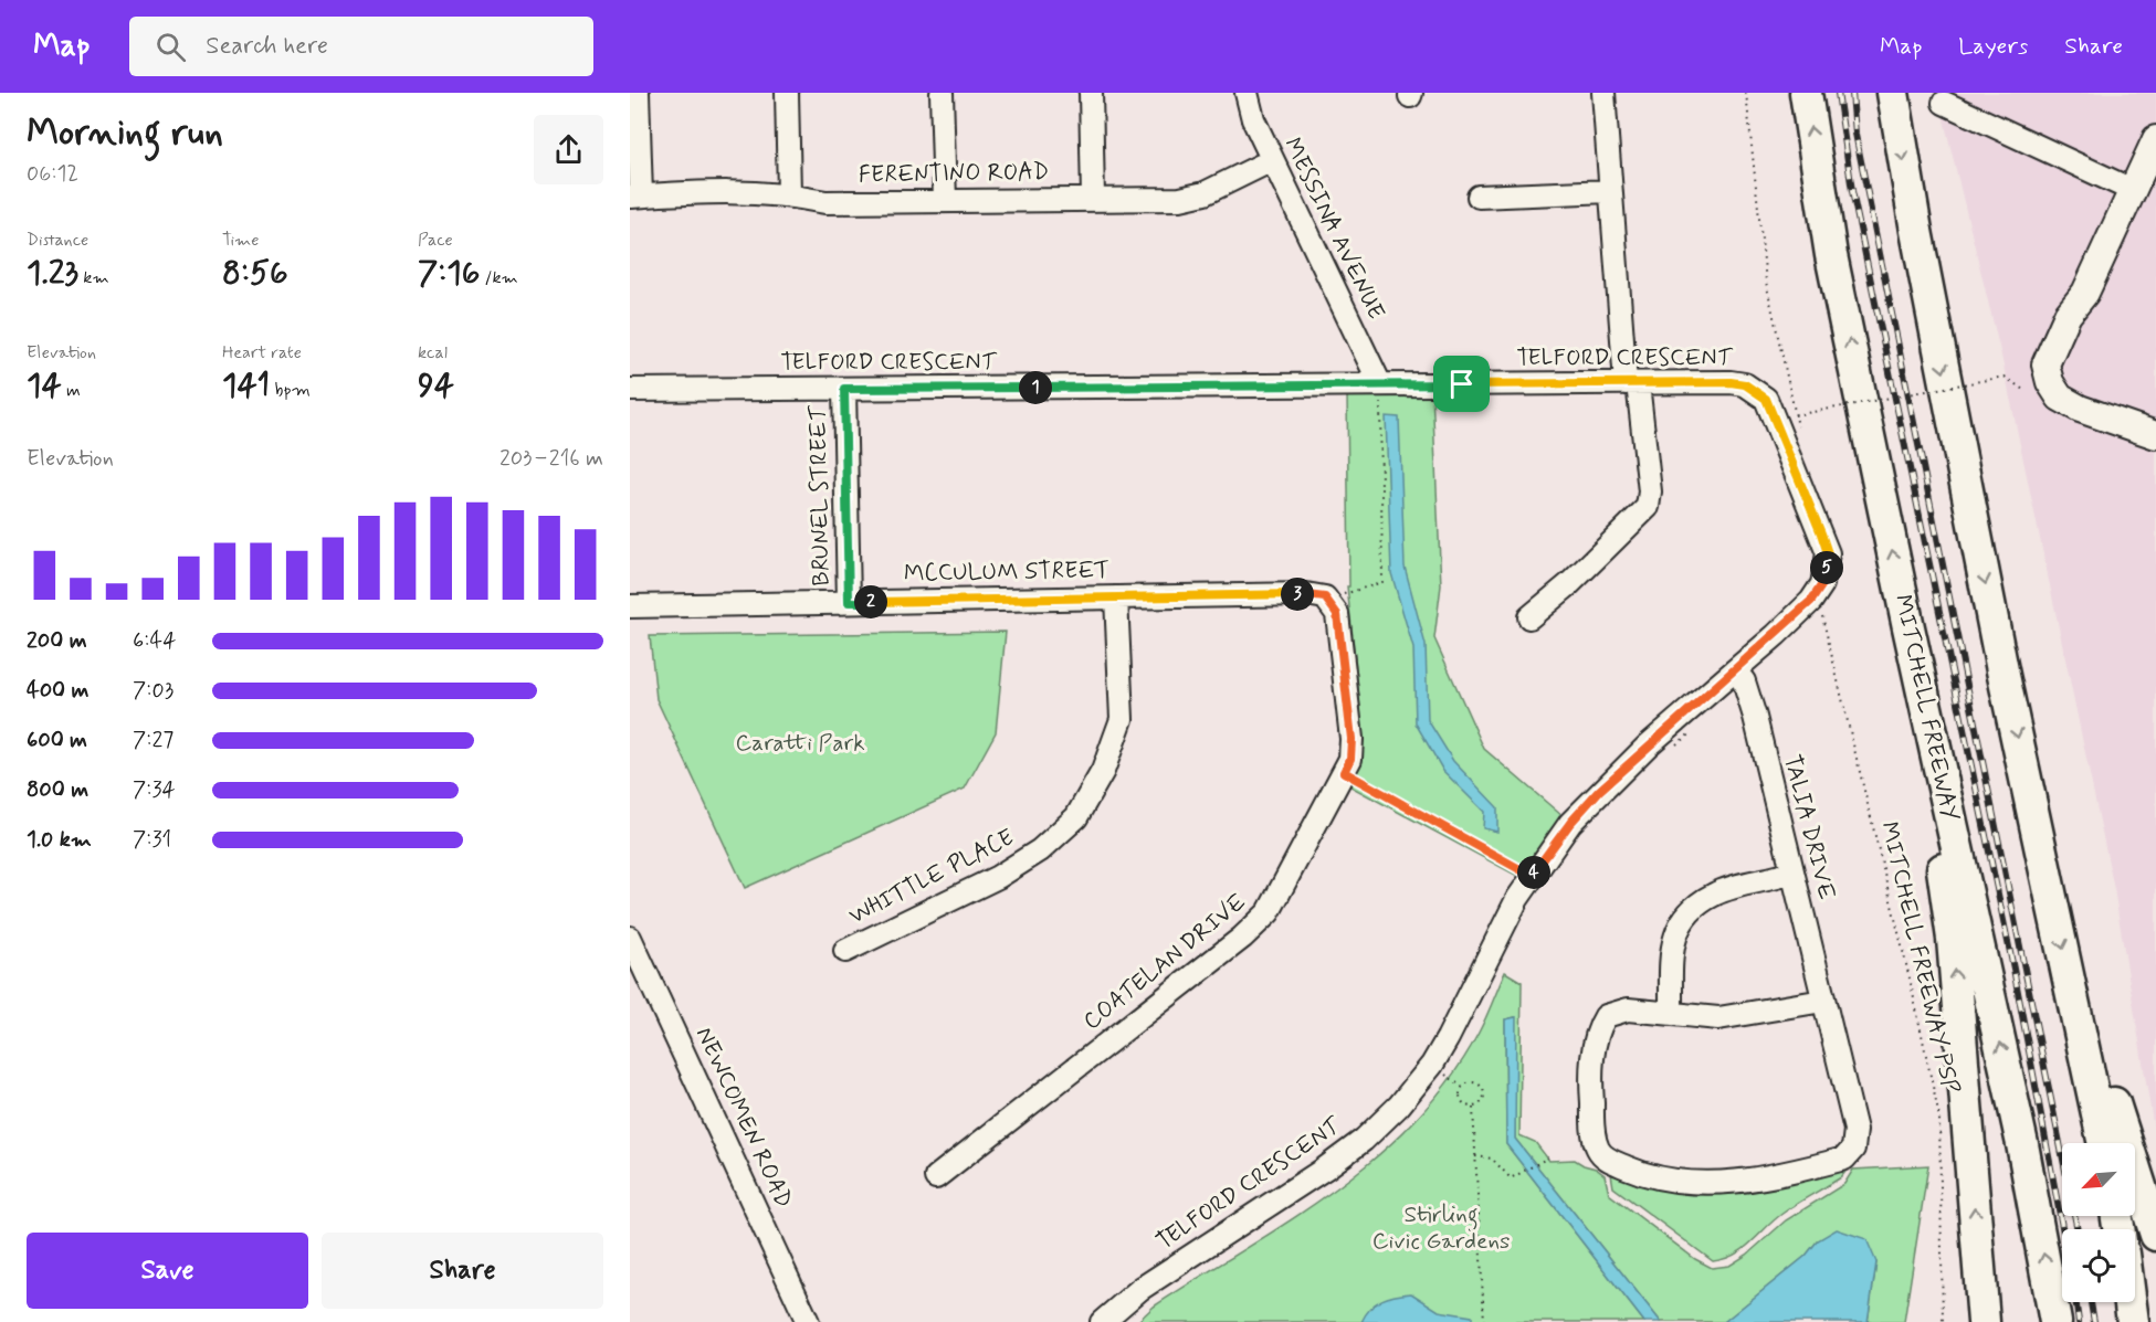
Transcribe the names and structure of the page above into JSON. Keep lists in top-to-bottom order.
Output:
{
  "streets": {
    "highway": ["MITCHELL FREEWAY"],
    "street": [
      "FERENTINO ROAD",
      "MESSINA AVENUE",
      "TELFORD CRESCENT",
      "BRUNEL STREET",
      "MCCULUM STREET",
      "TALIA DRIVE",
      "WHITTLE PLACE",
      "COATELAN DRIVE",
      "NEWCOMEN ROAD"
    ],
    "path": ["MITCHELL FREEWAY PSP"]
  },
  "crossings": [
    ["FERENTINO ROAD", "MESSINA AVENUE"],
    ["MESSINA AVENUE", "TELFORD CRESCENT"],
    ["TELFORD CRESCENT", "BRUNEL STREET"],
    ["TELFORD CRESCENT", "TALIA DRIVE"],
    ["BRUNEL STREET", "MCCULUM STREET"],
    ["MCCULUM STREET", "WHITTLE PLACE"],
    ["MCCULUM STREET", "COATELAN DRIVE"]
  ],
  "parks": ["Caratti Park", "Stirling Civic Gardens"],
  "north": "bottom left",
  "page": {
    "header": "Map",
    "search": "Search here",
    "nav": ["Map", "Layers", "Share"],
    "heading": ["Morning run", "06:12"],
    "stats": [
      ["Distance", "1.23 km"],
      ["Time", "8:56"],
      ["Pace", "7:16 /km"],
      ["Elevation", "14 m"],
      ["Heart rate", "141 bpm"],
      ["kcal", "94"]
    ],
    "pins": [
      "1",
      "5",
      "3",
      "2",
      "4"
    ],
    "chart": ["Elevation", "203–216 m"],
    "list": [
      {
        "name": "200 m",
        "note": "6:44"
      },
      {
        "name": "400 m",
        "note": "7:03"
      },
      {
        "name": "600 m",
        "note": "7:27"
      },
      {
        "name": "800 m",
        "note": "7:34"
      },
      {
        "name": "1.0 km",
        "note": "7:31"
      }
    ],
    "buttons": ["Save", "Share"]
  }
}
